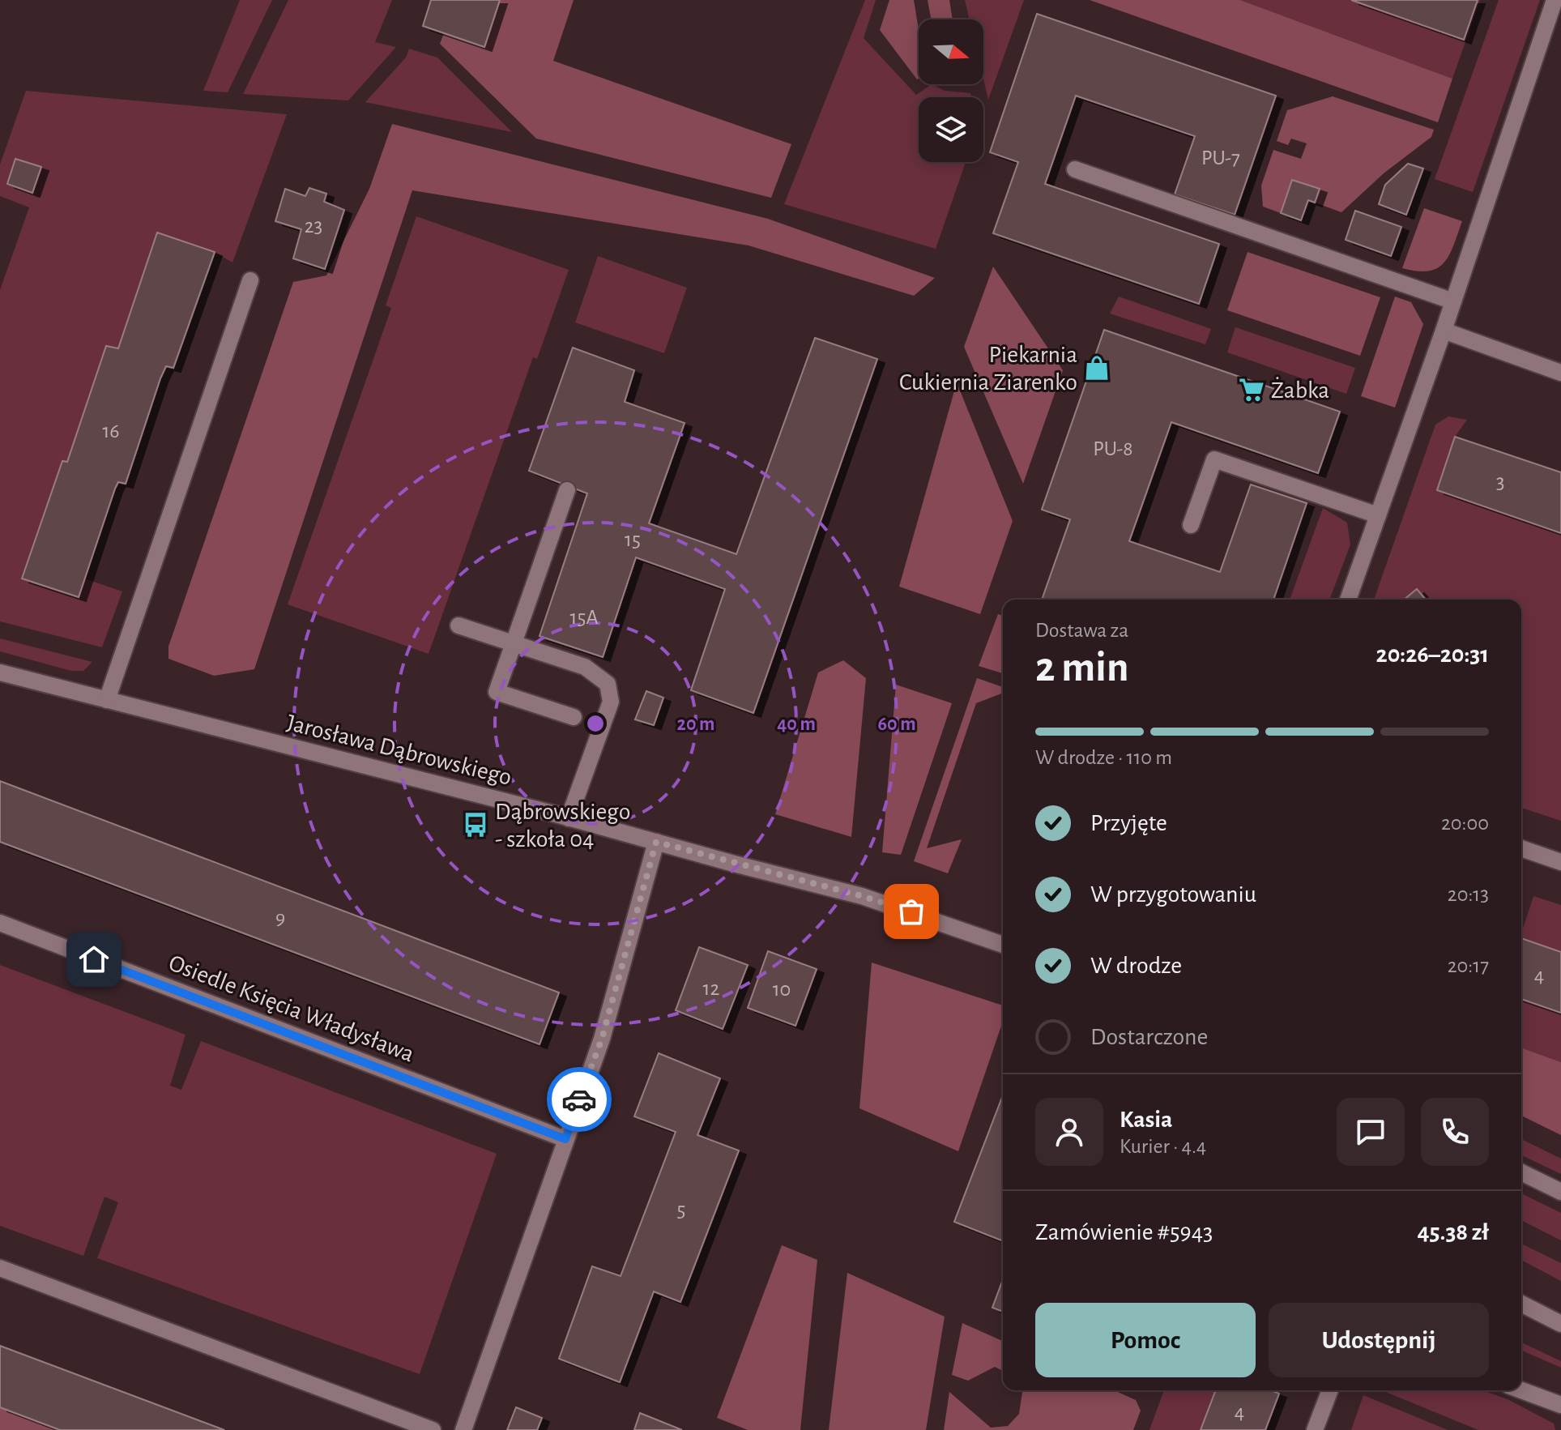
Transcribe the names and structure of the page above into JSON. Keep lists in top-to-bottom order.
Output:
{
  "streets": {
    "street": ["Jarosława Dąbrowskiego", "Osiedle Księcia Władysława"]
  },
  "places": {
    "shop": ["Piekarnia Cukiernia Ziarenko"],
    "supermarket": ["Żabka"],
    "bus stop": ["Dąbrowskiego - szkoła 04"]
  },
  "house_numbers": [
    "PU-7",
    "23",
    "16",
    "PU-8",
    "3",
    "15",
    "15A",
    "9",
    "4",
    "12",
    "10",
    "5",
    "4"
  ],
  "north": "right",
  "page": {
    "heading": ["2 min", "Dostawa za", "20:26–20:31"],
    "panel": [
      "Kasia",
      "Kurier · 4.4",
      "Zamówienie #5943",
      "45.38 zł"
    ],
    "bar": "W drodze · 110 m",
    "list": [
      ["Przyjęte", "20:00"],
      ["W przygotowaniu", "20:13"],
      ["W drodze", "20:17"],
      "Dostarczone"
    ],
    "buttons": ["Pomoc", "Udostępnij"]
  },
  "rings": ["20 m", "40 m", "60 m"]
}
